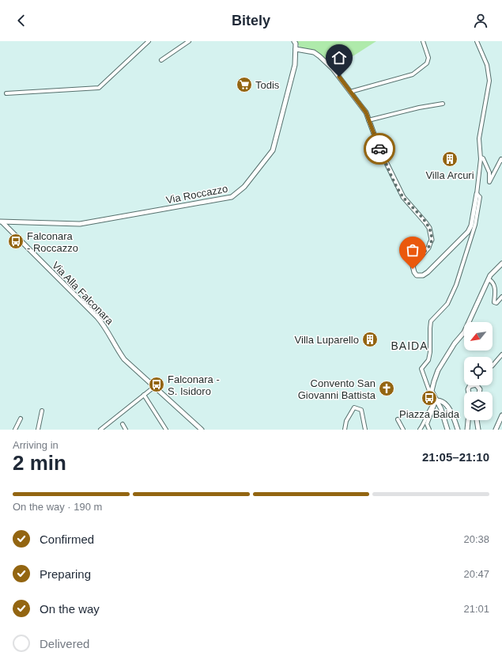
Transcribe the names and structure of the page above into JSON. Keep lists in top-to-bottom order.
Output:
{
  "streets": {
    "street": ["Via Roccazzo", "Via Alla Falconara"]
  },
  "crossings": [
    ["Via Roccazzo", "Via Alla Falconara"]
  ],
  "districts": ["BAIDA"],
  "places": {
    "supermarket": ["Todis"],
    "building": ["Villa Arcuri", "Villa Luparello"],
    "bus stop": ["Falconara - Roccazzo", "Falconara - S. Isidoro", "Piazza Baida"],
    "church": ["Convento San Giovanni Battista"]
  },
  "north": "bottom left",
  "page": {
    "header": "Bitely",
    "heading": ["2 min", "Arriving in", "21:05–21:10"],
    "bar": "On the way · 190 m",
    "list": [
      ["Confirmed", "20:38"],
      ["Preparing", "20:47"],
      ["On the way", "21:01"],
      "Delivered"
    ]
  }
}
